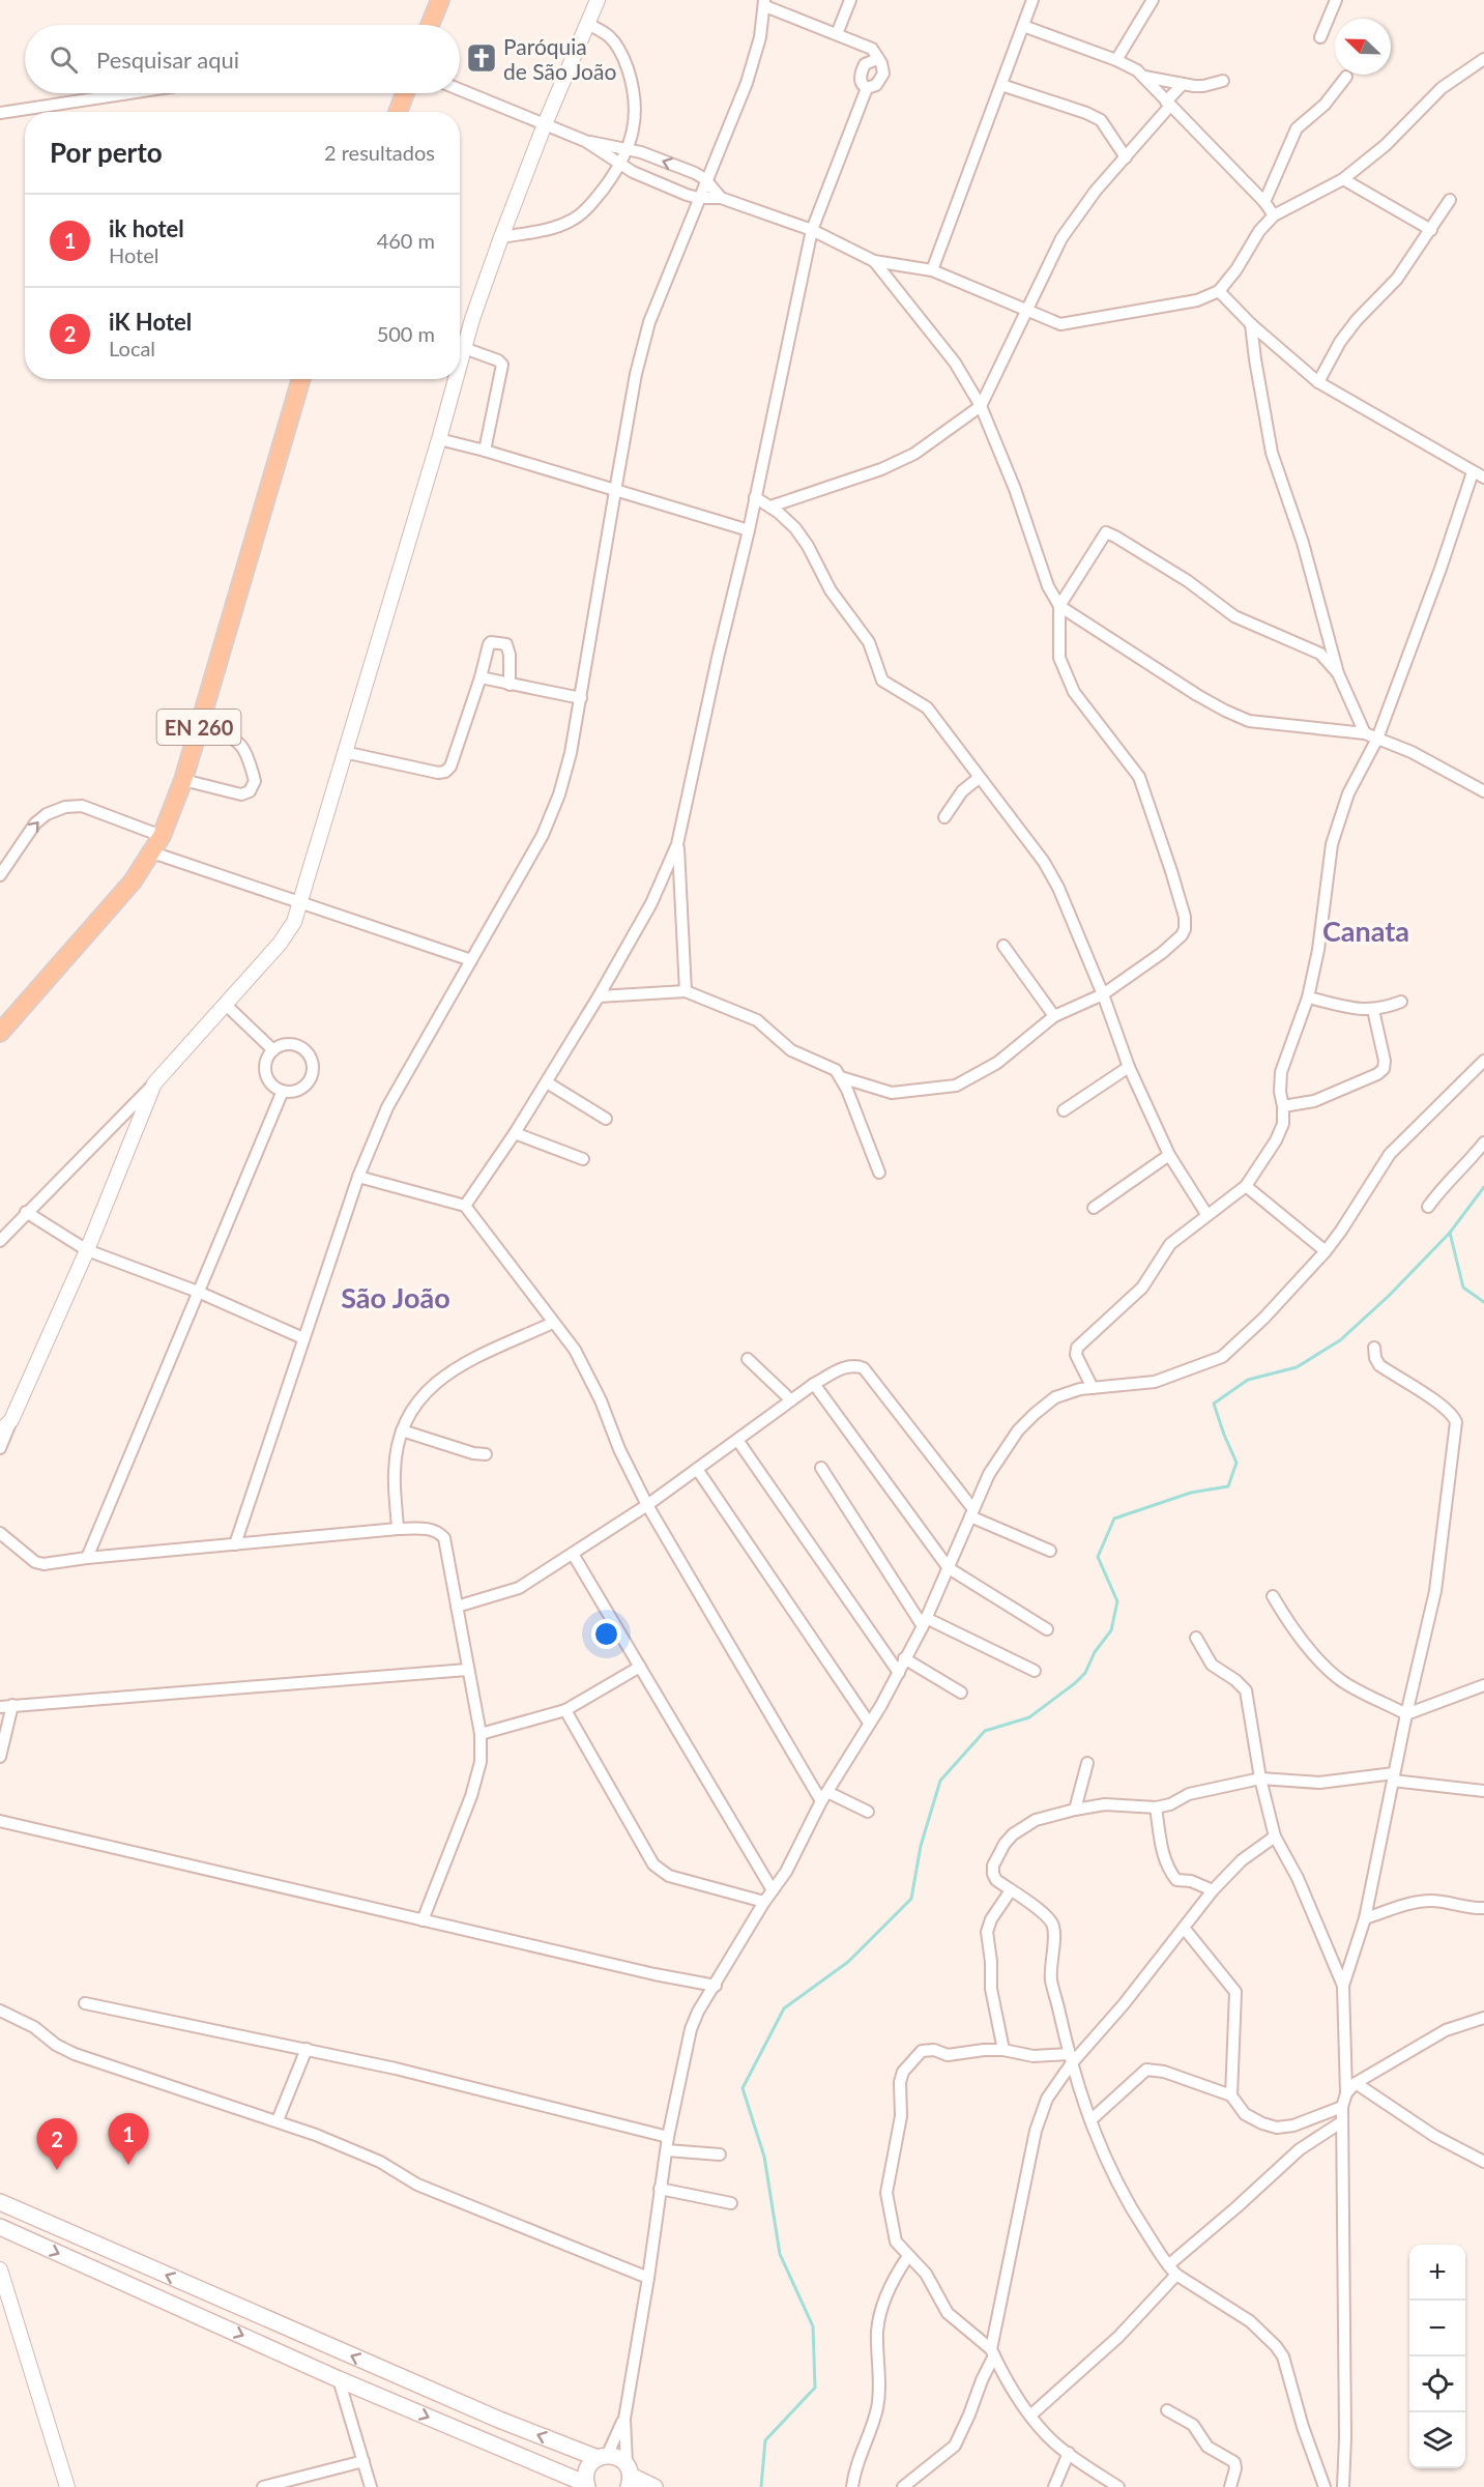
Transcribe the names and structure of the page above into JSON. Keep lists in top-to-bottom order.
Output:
{
  "streets": {
    "main road": ["EN 260"]
  },
  "districts": ["Canata", "São João"],
  "places": {
    "church": ["Paróquia de São João"]
  },
  "north": "top left",
  "page": {
    "search": "Pesquisar aqui",
    "heading": ["Por perto", "2 resultados"],
    "list": [
      {
        "mark": "1",
        "name": "ik hotel",
        "note": "Hotel",
        "value": "460 m"
      },
      {
        "mark": "2",
        "name": "iK Hotel",
        "note": "Local",
        "value": "500 m"
      }
    ],
    "pins": ["1", "2"],
    "map_buttons": ["+", "−"]
  }
}
